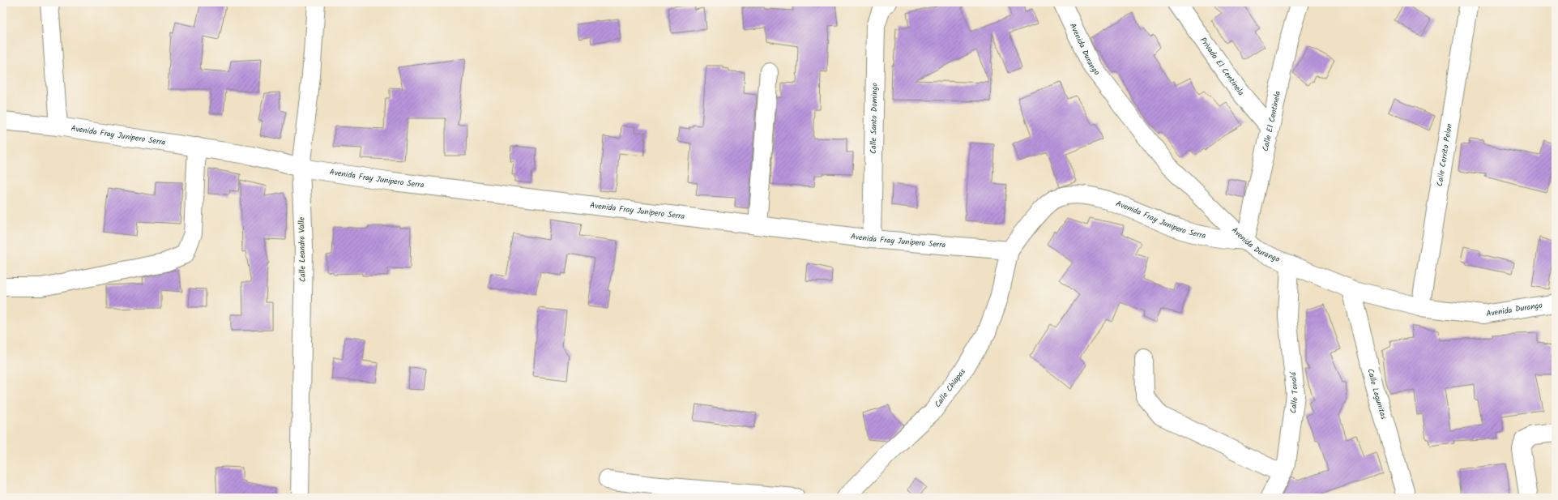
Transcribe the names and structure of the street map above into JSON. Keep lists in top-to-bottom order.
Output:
{
  "streets": {
    "street": [
      "Avenida Durango",
      "Privada El Centinela",
      "Calle Santo Domingo",
      "Calle El Centinela",
      "Avenida Fray Junipero Serra",
      "Calle Cerrito Pelon",
      "Calle Leandro Valle",
      "Calle Chiapas",
      "Calle Tonalá",
      "Calle Lagunitas"
    ]
  },
  "crossings": [
    ["Avenida Durango", "Calle El Centinela"],
    ["Avenida Durango", "Avenida Fray Junipero Serra"],
    ["Avenida Durango", "Calle Cerrito Pelon"],
    ["Avenida Durango", "Calle Tonalá"],
    ["Avenida Durango", "Calle Lagunitas"],
    ["Privada El Centinela", "Calle El Centinela"],
    ["Calle Santo Domingo", "Avenida Fray Junipero Serra"],
    ["Calle El Centinela", "Avenida Fray Junipero Serra"],
    ["Avenida Fray Junipero Serra", "Calle Leandro Valle"],
    ["Avenida Fray Junipero Serra", "Calle Chiapas"]
  ]
}
